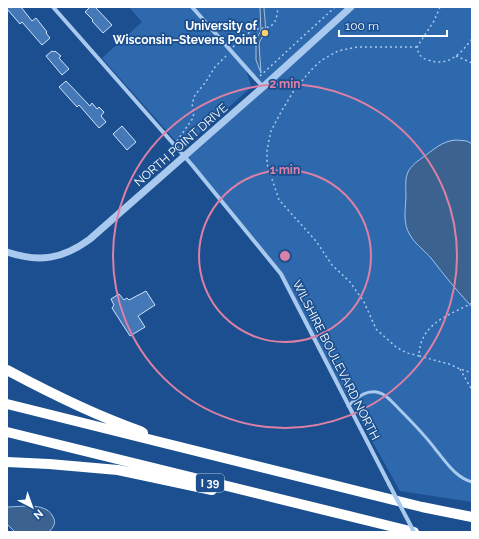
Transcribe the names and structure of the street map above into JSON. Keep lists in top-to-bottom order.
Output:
{
  "streets": {
    "highway": ["I 39"],
    "street": ["NORTH POINT DRIVE", "WILSHIRE BOULEVARD NORTH"]
  },
  "crossings": [
    ["NORTH POINT DRIVE", "WILSHIRE BOULEVARD NORTH"],
    ["WILSHIRE BOULEVARD NORTH", "I 39"]
  ],
  "places": ["University of Wisconsin–Stevens Point"],
  "scale_bar": "100 m",
  "north": "bottom right",
  "rings": ["2 min", "1 min"]
}
